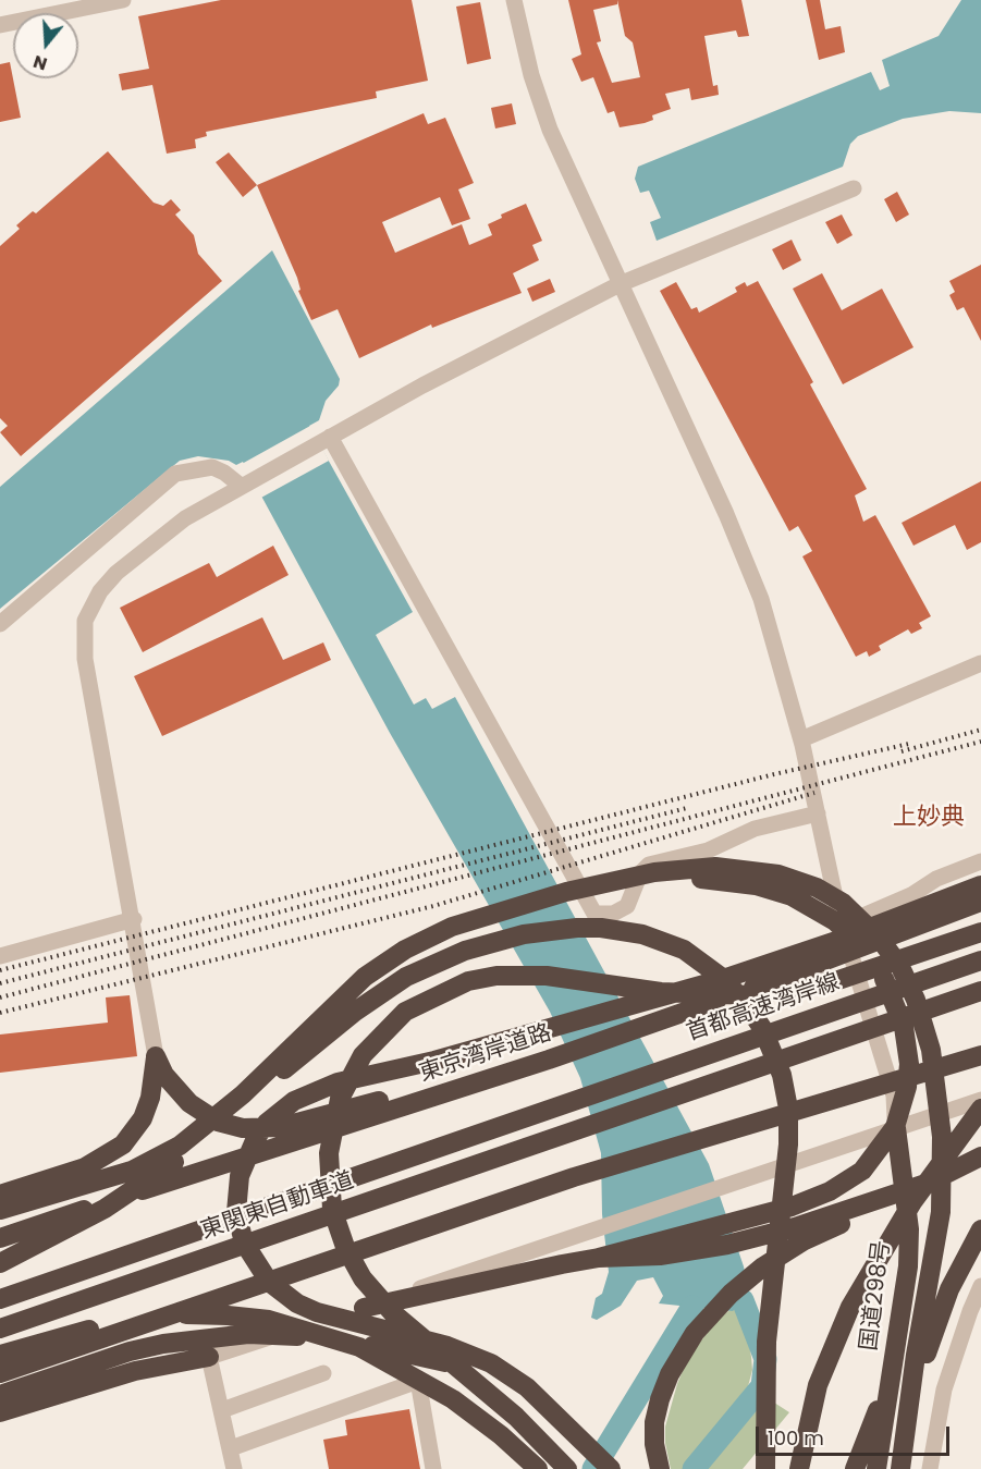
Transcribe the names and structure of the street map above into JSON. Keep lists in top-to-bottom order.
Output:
{
  "streets": {
    "highway": [
      "首都高速湾岸線",
      "東京湾岸道路",
      "東関東自動車道",
      "国道298号"
    ]
  },
  "crossings": [
    ["首都高速湾岸線", "東関東自動車道"]
  ],
  "districts": ["上妙典"],
  "scale_bar": "100 m",
  "north": "bottom"
}
